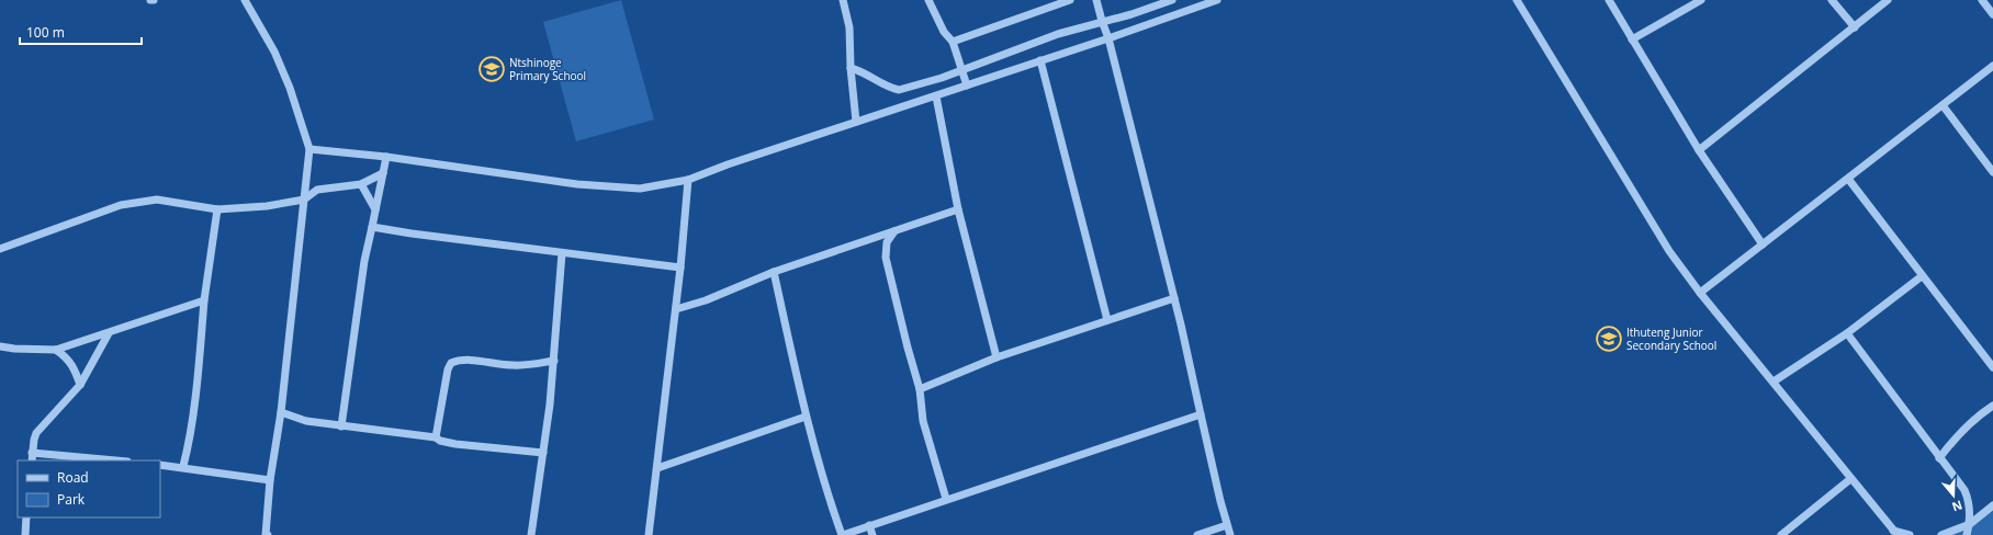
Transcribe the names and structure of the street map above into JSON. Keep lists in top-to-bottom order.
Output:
{
  "places": {
    "school or university": ["Ntshinoge Primary School", "Ithuteng Junior Secondary School"]
  },
  "legend": ["Road", "Park"],
  "scale_bar": "100 m",
  "north": "bottom"
}
